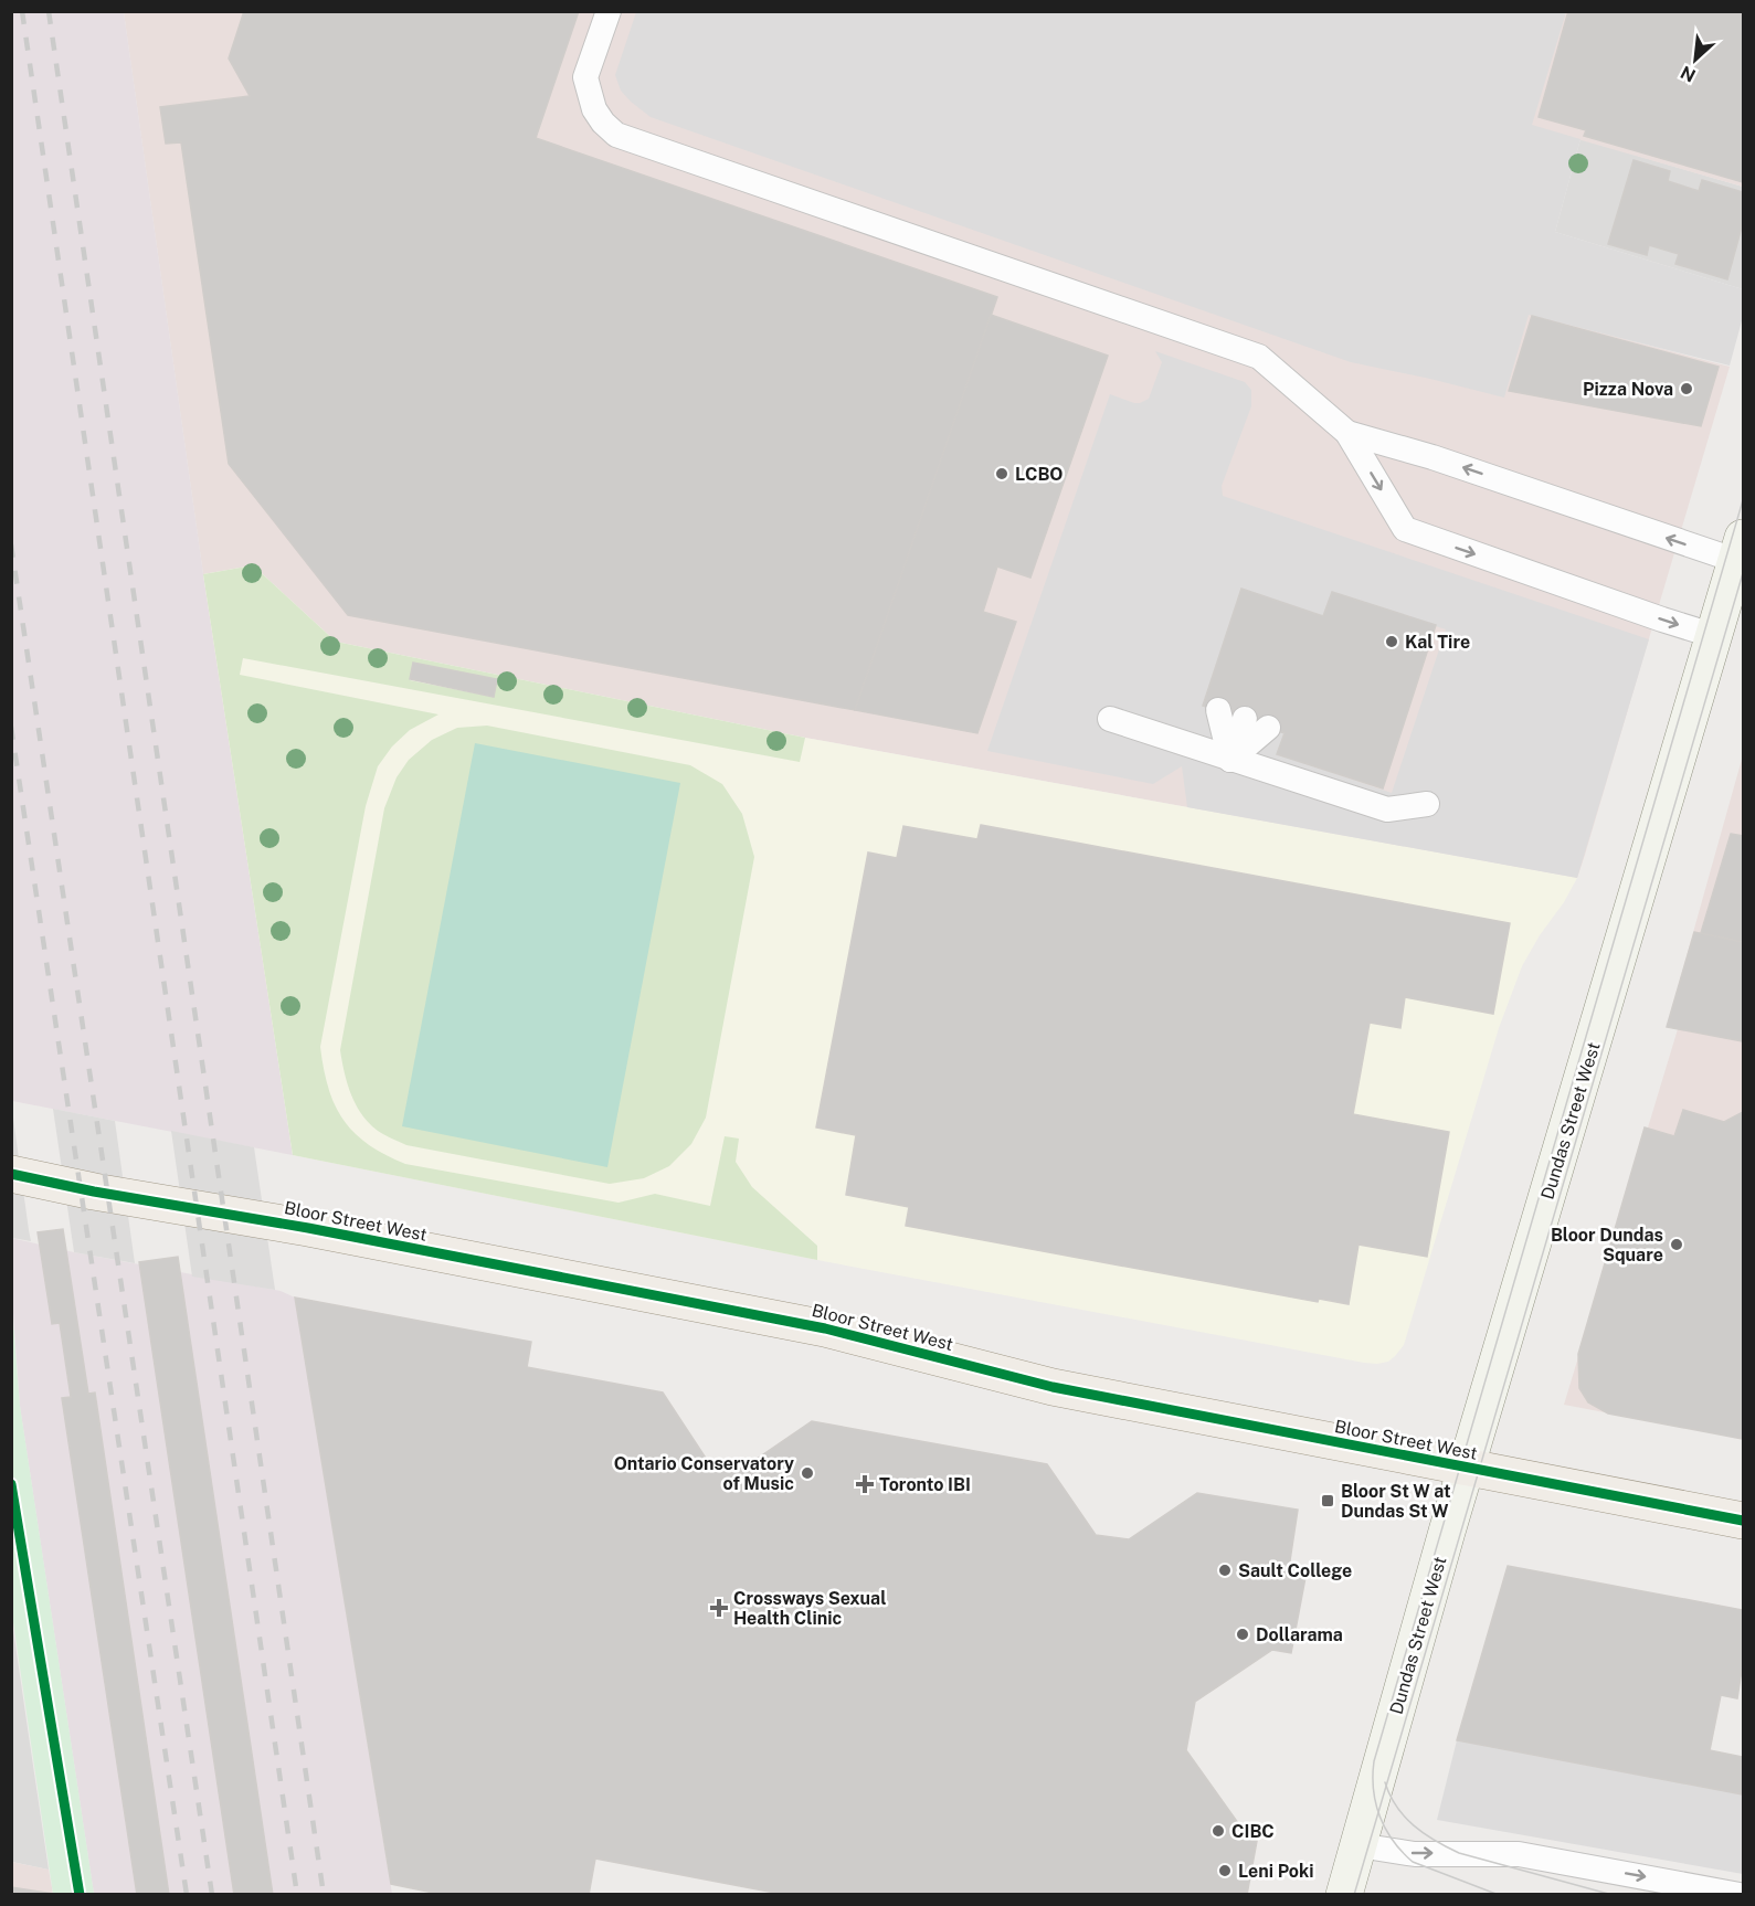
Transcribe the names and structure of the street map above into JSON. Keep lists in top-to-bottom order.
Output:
{
  "streets": {
    "main road": ["Dundas Street West", "Bloor Street West"]
  },
  "crossings": [
    ["Dundas Street West", "Bloor Street West"]
  ],
  "places": {
    "other": [
      "Pizza Nova",
      "LCBO",
      "Kal Tire",
      "Bloor Dundas Square",
      "Ontario Conservatory of Music",
      "Sault College",
      "Dollarama",
      "CIBC",
      "Leni Poki"
    ],
    "health": ["Toronto IBI", "Crossways Sexual Health Clinic"],
    "transit": ["Bloor St W at Dundas St W"]
  },
  "north": "bottom left"
}
